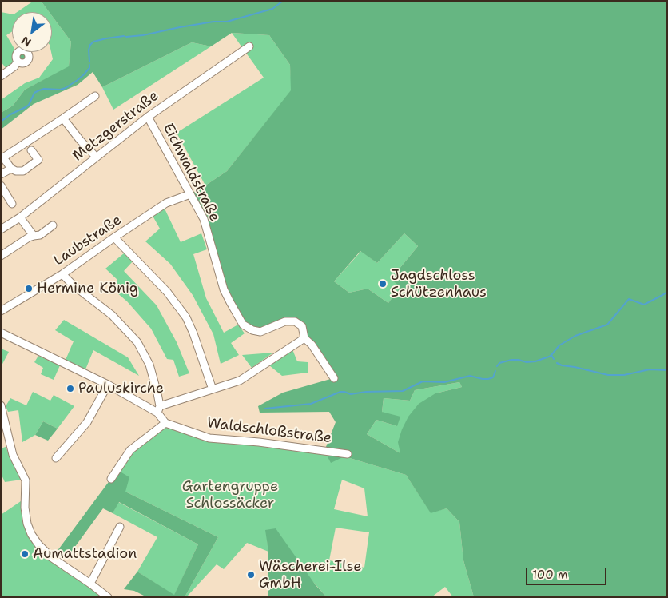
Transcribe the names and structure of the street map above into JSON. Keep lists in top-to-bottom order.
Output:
{
  "streets": {
    "street": [
      "Metzgerstraße",
      "Eichwaldstraße",
      "Laubstraße",
      "Waldschloßstraße"
    ]
  },
  "crossings": [
    ["Metzgerstraße", "Eichwaldstraße"],
    ["Eichwaldstraße", "Laubstraße"]
  ],
  "parks": ["Gartengruppe Schlossäcker"],
  "places": [
    "Jagdschloss Schützenhaus",
    "Hermine König",
    "Pauluskirche",
    "Aumattstadion",
    "Wäscherei-Ilse GmbH"
  ],
  "scale_bar": "100 m",
  "north": "bottom left"
}
